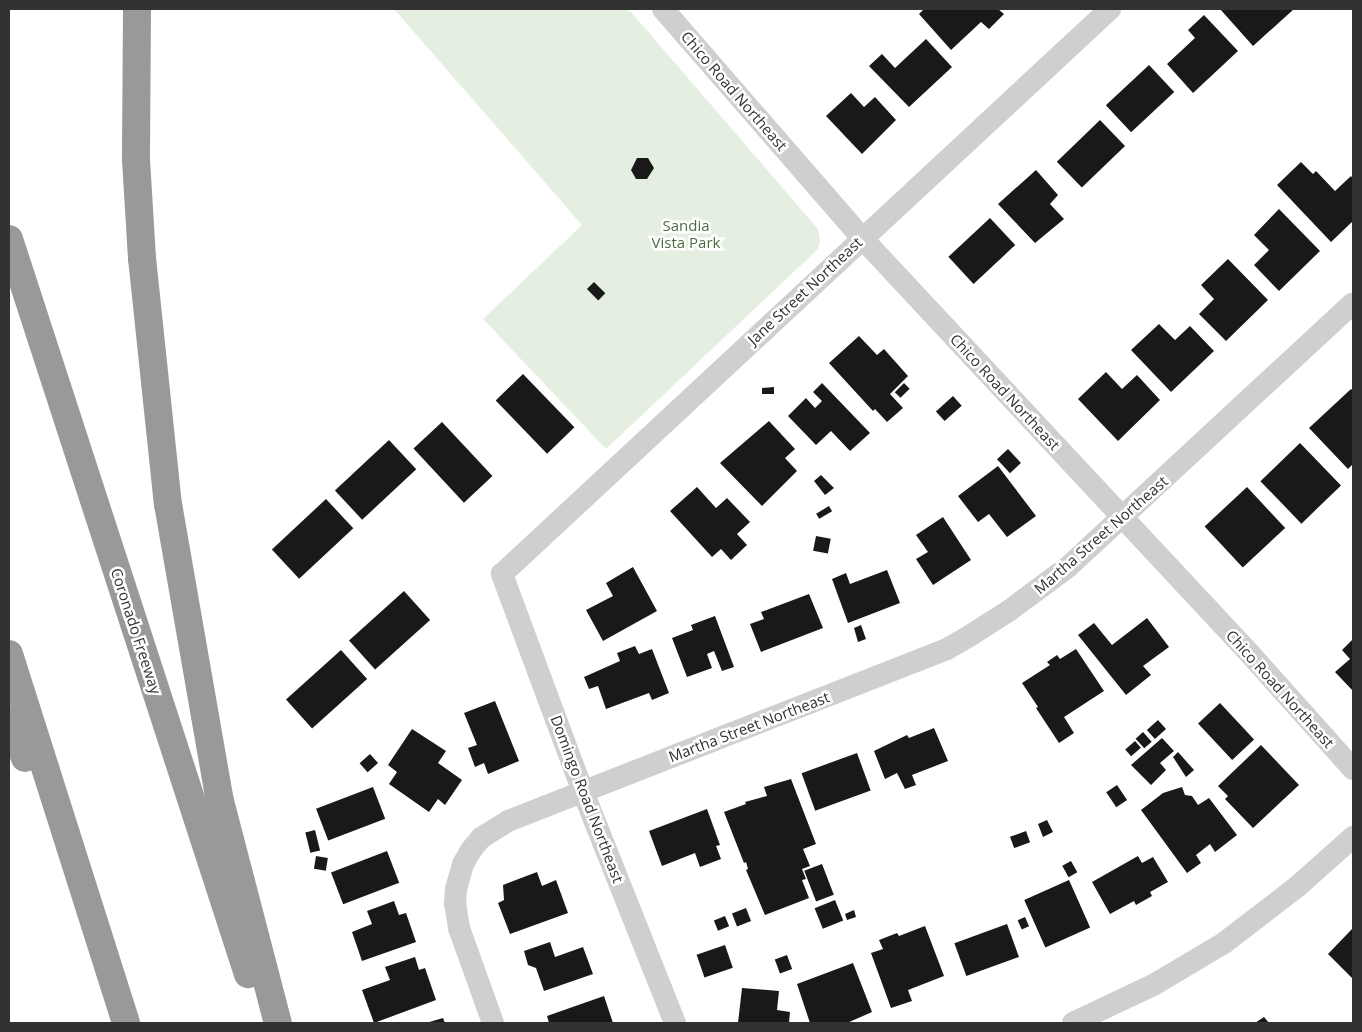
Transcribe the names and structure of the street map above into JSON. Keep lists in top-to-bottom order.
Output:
{
  "streets": {
    "highway": ["Coronado Freeway"],
    "street": [
      "Chico Road Northeast",
      "Jane Street Northeast",
      "Martha Street Northeast",
      "Domingo Road Northeast"
    ]
  },
  "crossings": [
    ["Chico Road Northeast", "Jane Street Northeast"],
    ["Chico Road Northeast", "Martha Street Northeast"],
    ["Jane Street Northeast", "Domingo Road Northeast"],
    ["Martha Street Northeast", "Domingo Road Northeast"]
  ],
  "parks": ["Sandia Vista Park"]
}
